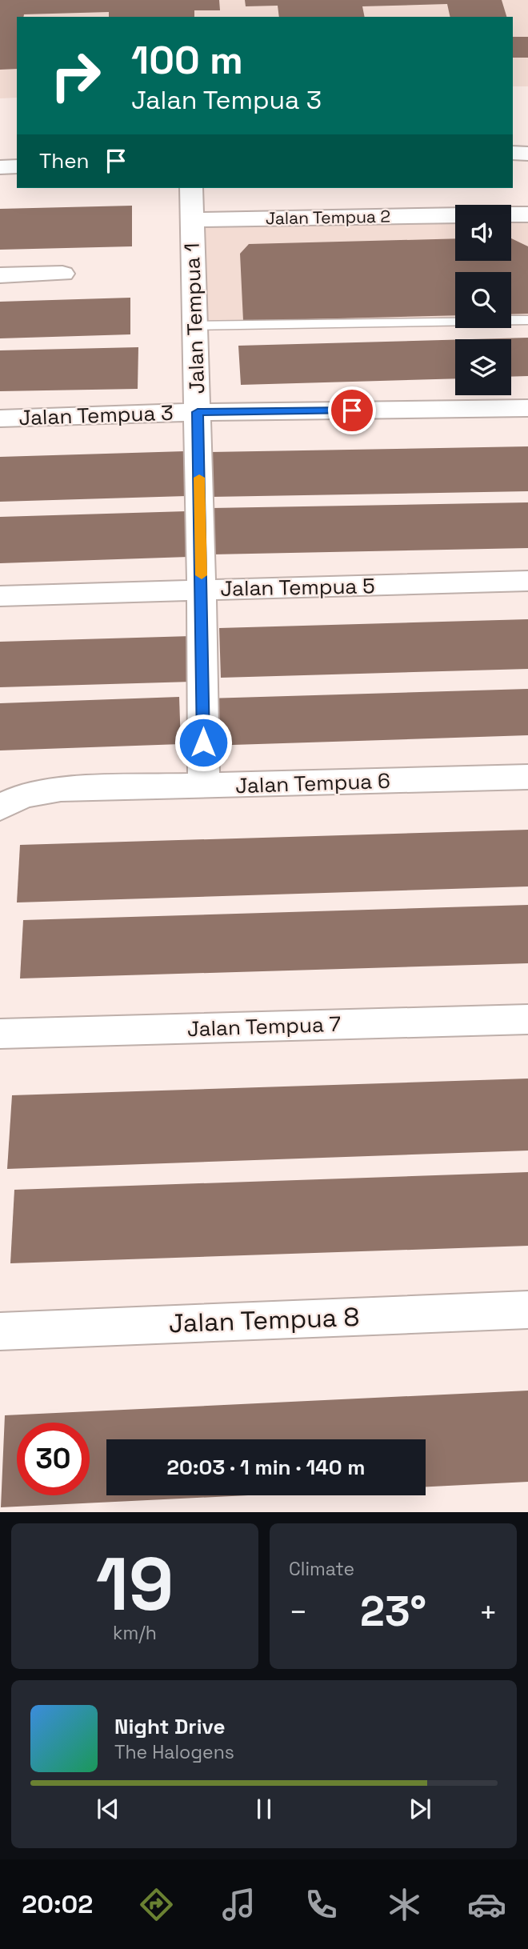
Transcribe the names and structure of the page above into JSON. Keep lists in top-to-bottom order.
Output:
{
  "streets": {
    "street": [
      "Jalan Tempua 2",
      "Jalan Tempua 1",
      "Jalan Tempua 3",
      "Jalan Tempua 5",
      "Jalan Tempua 6",
      "Jalan Tempua 7",
      "Jalan Tempua 8"
    ]
  },
  "crossings": [
    ["Jalan Tempua 2", "Jalan Tempua 1"],
    ["Jalan Tempua 1", "Jalan Tempua 3"],
    ["Jalan Tempua 1", "Jalan Tempua 5"],
    ["Jalan Tempua 1", "Jalan Tempua 6"]
  ],
  "page": {
    "turn": ["100 m", "Jalan Tempua 3"],
    "then": "Then",
    "limit": "30",
    "trip": "20:03 · 1 min · 140 m",
    "tile": [
      ["19", "km/h"],
      "Climate"
    ],
    "heat": ["−", "23°", "+"],
    "song": ["Night Drive", "The Halogens"],
    "tabs": "20:02"
  }
}
